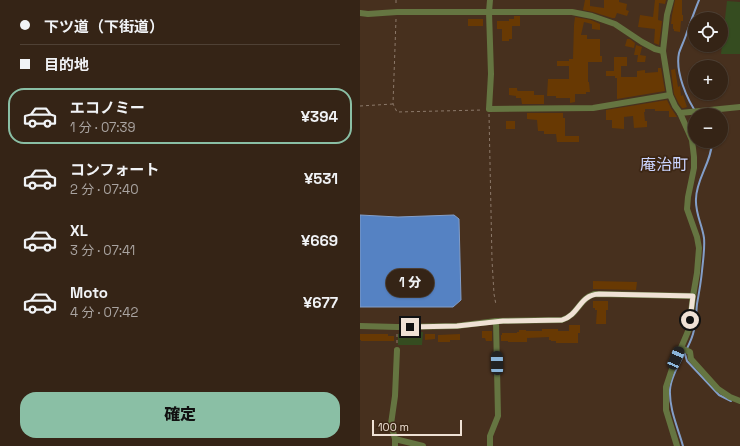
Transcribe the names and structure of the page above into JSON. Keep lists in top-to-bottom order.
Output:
{
  "districts": ["庵治町"],
  "scale_bar": "100 m",
  "page": {
    "banner": ["下ツ道（下街道）", "目的地"],
    "map_buttons": ["+", "−"],
    "list": [
      {
        "name": "エコノミー",
        "note": "1 分 · 07:39",
        "value": "¥394"
      },
      {
        "name": "コンフォート",
        "note": "2 分 · 07:40",
        "value": "¥531"
      },
      {
        "name": "XL",
        "note": "3 分 · 07:41",
        "value": "¥669"
      },
      {
        "name": "Moto",
        "note": "4 分 · 07:42",
        "value": "¥677"
      }
    ],
    "bubble": "1 分",
    "buttons": "確定",
    "scale": "100 m"
  }
}
